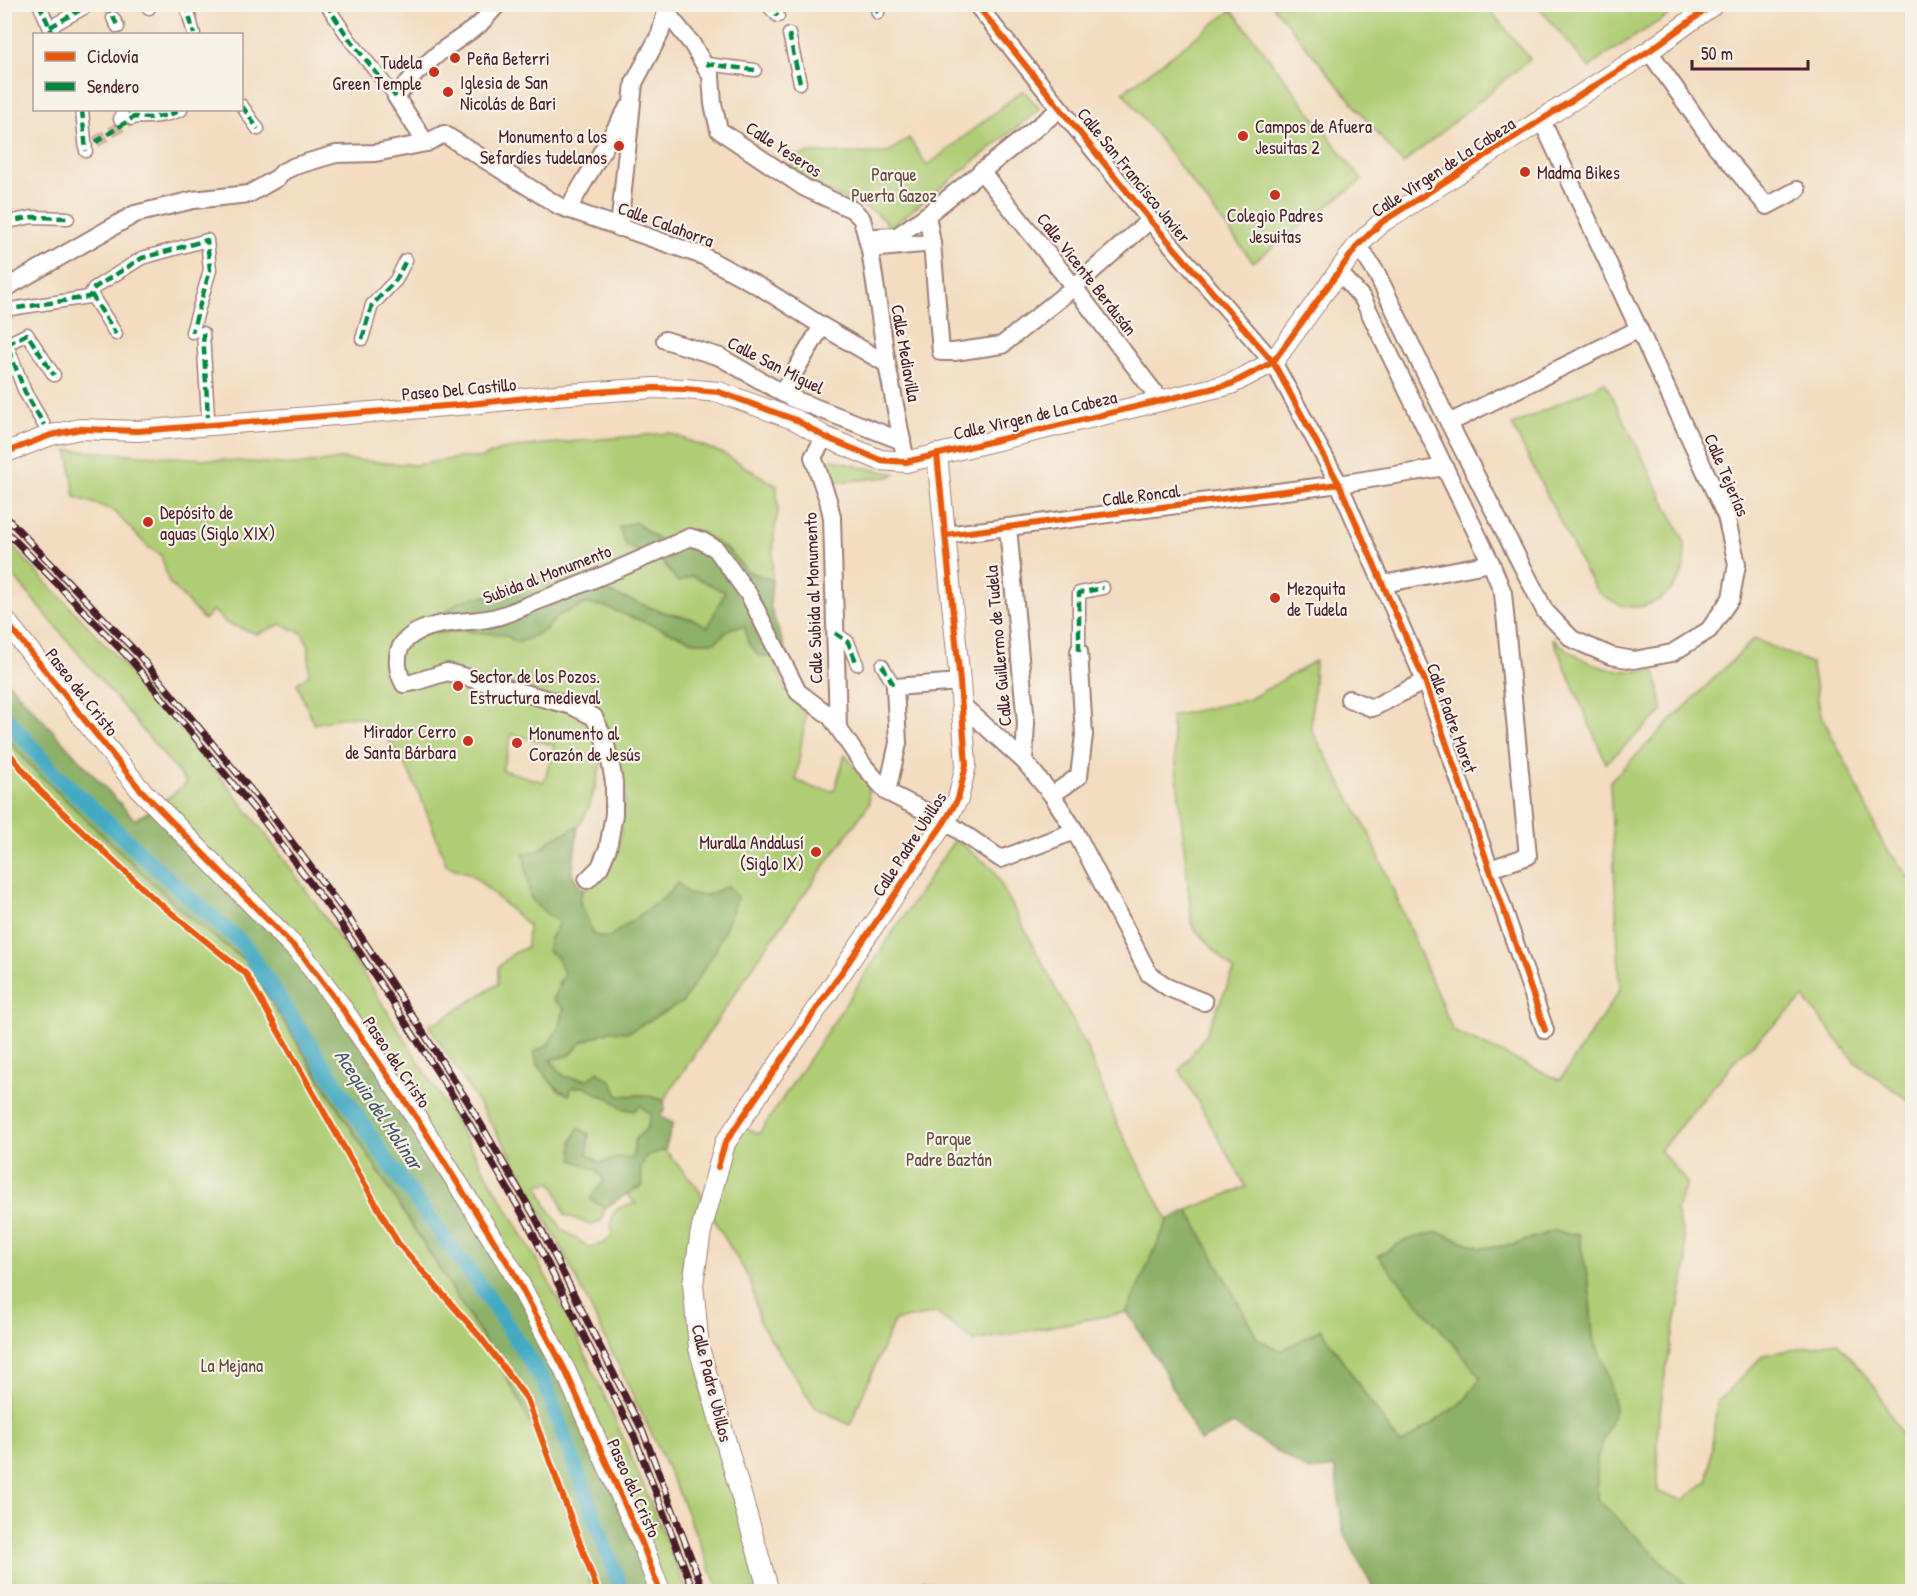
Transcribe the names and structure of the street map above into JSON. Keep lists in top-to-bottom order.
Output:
{
  "streets": {
    "street": [
      "Calle Yeseros",
      "Calle Virgen de La Cabeza",
      "Calle San Francisco Javier",
      "Calle Calahorra",
      "Calle Vicente Berdusán",
      "Calle Mediavilla",
      "Calle San Miguel",
      "Paseo Del Castillo",
      "Calle Tejerías",
      "Calle Roncal",
      "Subida al Monumento",
      "Calle Subida al Monumento",
      "Calle Guillermo de Tudela",
      "Paseo del Cristo",
      "Calle Padre Moret",
      "Calle Padre Ubillos"
    ]
  },
  "crossings": [
    ["Calle Yeseros", "Calle Mediavilla"],
    ["Calle Virgen de La Cabeza", "Calle San Francisco Javier"],
    ["Calle Virgen de La Cabeza", "Calle Vicente Berdusán"],
    ["Calle Virgen de La Cabeza", "Calle Mediavilla"],
    ["Calle Virgen de La Cabeza", "Paseo Del Castillo"],
    ["Calle Virgen de La Cabeza", "Calle Tejerías"],
    ["Calle Virgen de La Cabeza", "Calle Padre Moret"],
    ["Calle Virgen de La Cabeza", "Calle Padre Ubillos"],
    ["Calle San Francisco Javier", "Calle Padre Moret"],
    ["Calle Calahorra", "Calle Mediavilla"],
    ["Calle Mediavilla", "Calle San Miguel"],
    ["Calle Mediavilla", "Paseo Del Castillo"],
    ["Paseo Del Castillo", "Calle Subida al Monumento"],
    ["Calle Roncal", "Calle Guillermo de Tudela"],
    ["Calle Roncal", "Calle Padre Moret"],
    ["Calle Roncal", "Calle Padre Ubillos"],
    ["Subida al Monumento", "Calle Subida al Monumento"],
    ["Subida al Monumento", "Calle Padre Ubillos"],
    ["Calle Guillermo de Tudela", "Calle Padre Ubillos"]
  ],
  "water": ["Acequia del Molinar"],
  "parks": ["Parque Puerta Gazoz", "Parque Padre Baztán", "La Mejana"],
  "places": [
    "Peña Beterri",
    "Tudela Green Temple",
    "Iglesia de San Nicolás de Bari",
    "Campos de Afuera Jesuitas 2",
    "Monumento a los Sefardíes tudelanos",
    "Madma Bikes",
    "Colegio Padres Jesuitas",
    "Depósito de aguas (Siglo XIX)",
    "Mezquita de Tudela",
    "Sector de los Pozos. Estructura medieval",
    "Mirador Cerro de Santa Bárbara",
    "Monumento al Corazón de Jesús",
    "Muralla Andalusí (Siglo IX)"
  ],
  "legend": ["Ciclovía", "Sendero"],
  "scale_bar": "50 m"
}
